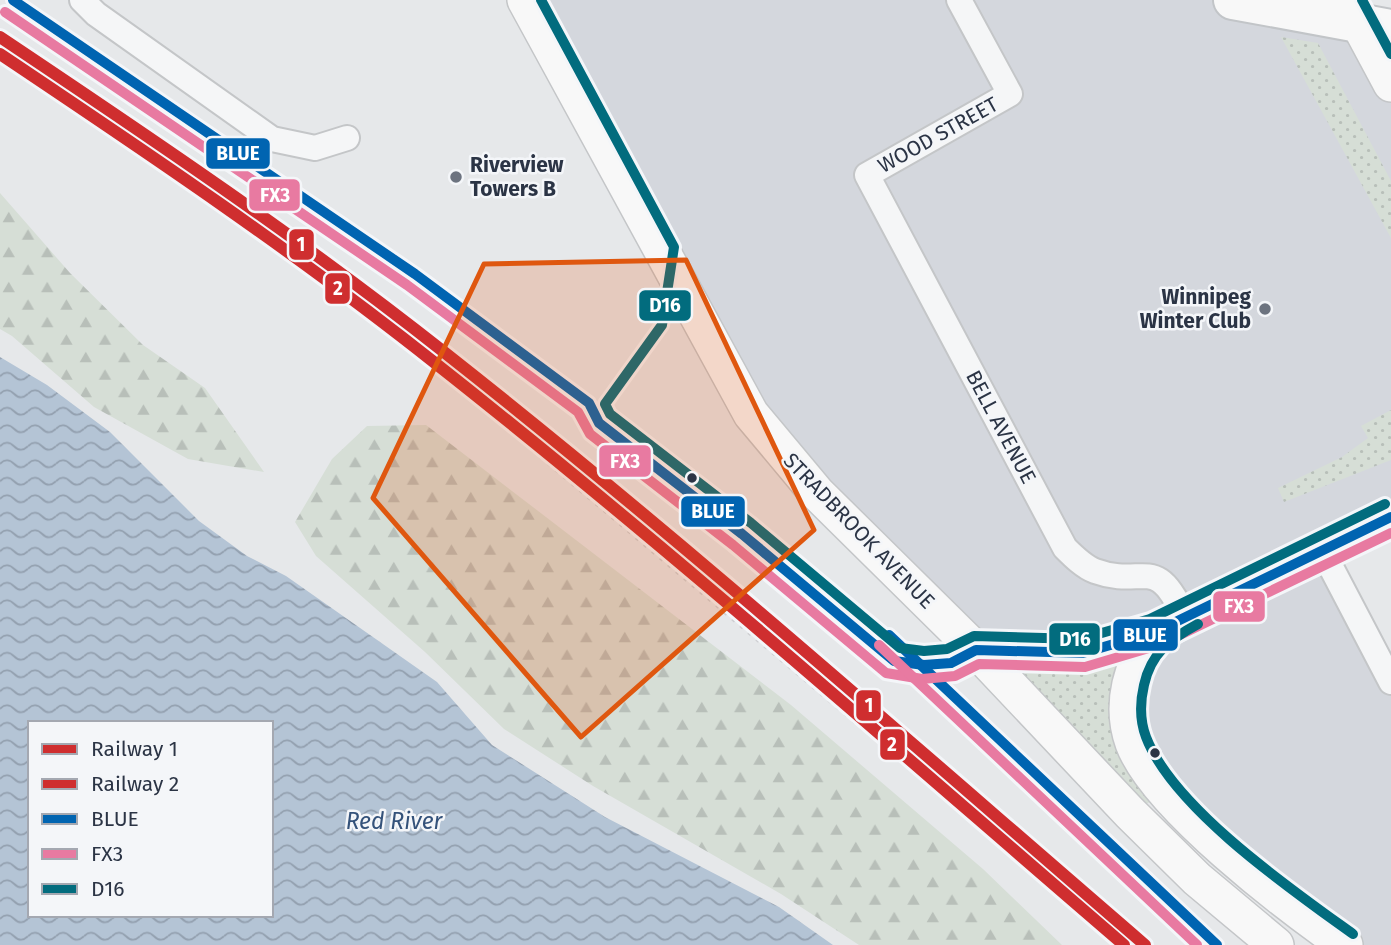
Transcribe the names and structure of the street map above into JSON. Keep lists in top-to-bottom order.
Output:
{
  "streets": {
    "main road": ["STRADBROOK AVENUE"],
    "street": ["WOOD STREET", "BELL AVENUE"]
  },
  "crossings": [
    ["WOOD STREET", "BELL AVENUE"]
  ],
  "water": ["Red River"],
  "places": ["Riverview Towers B", "Winnipeg Winter Club"],
  "lines": [
    "transit line BLUE",
    "transit line D16",
    "transit line FX3",
    "rail line 1",
    "rail line 2"
  ],
  "legend": [
    "Railway 1",
    "Railway 2",
    "BLUE",
    "FX3",
    "D16"
  ]
}
